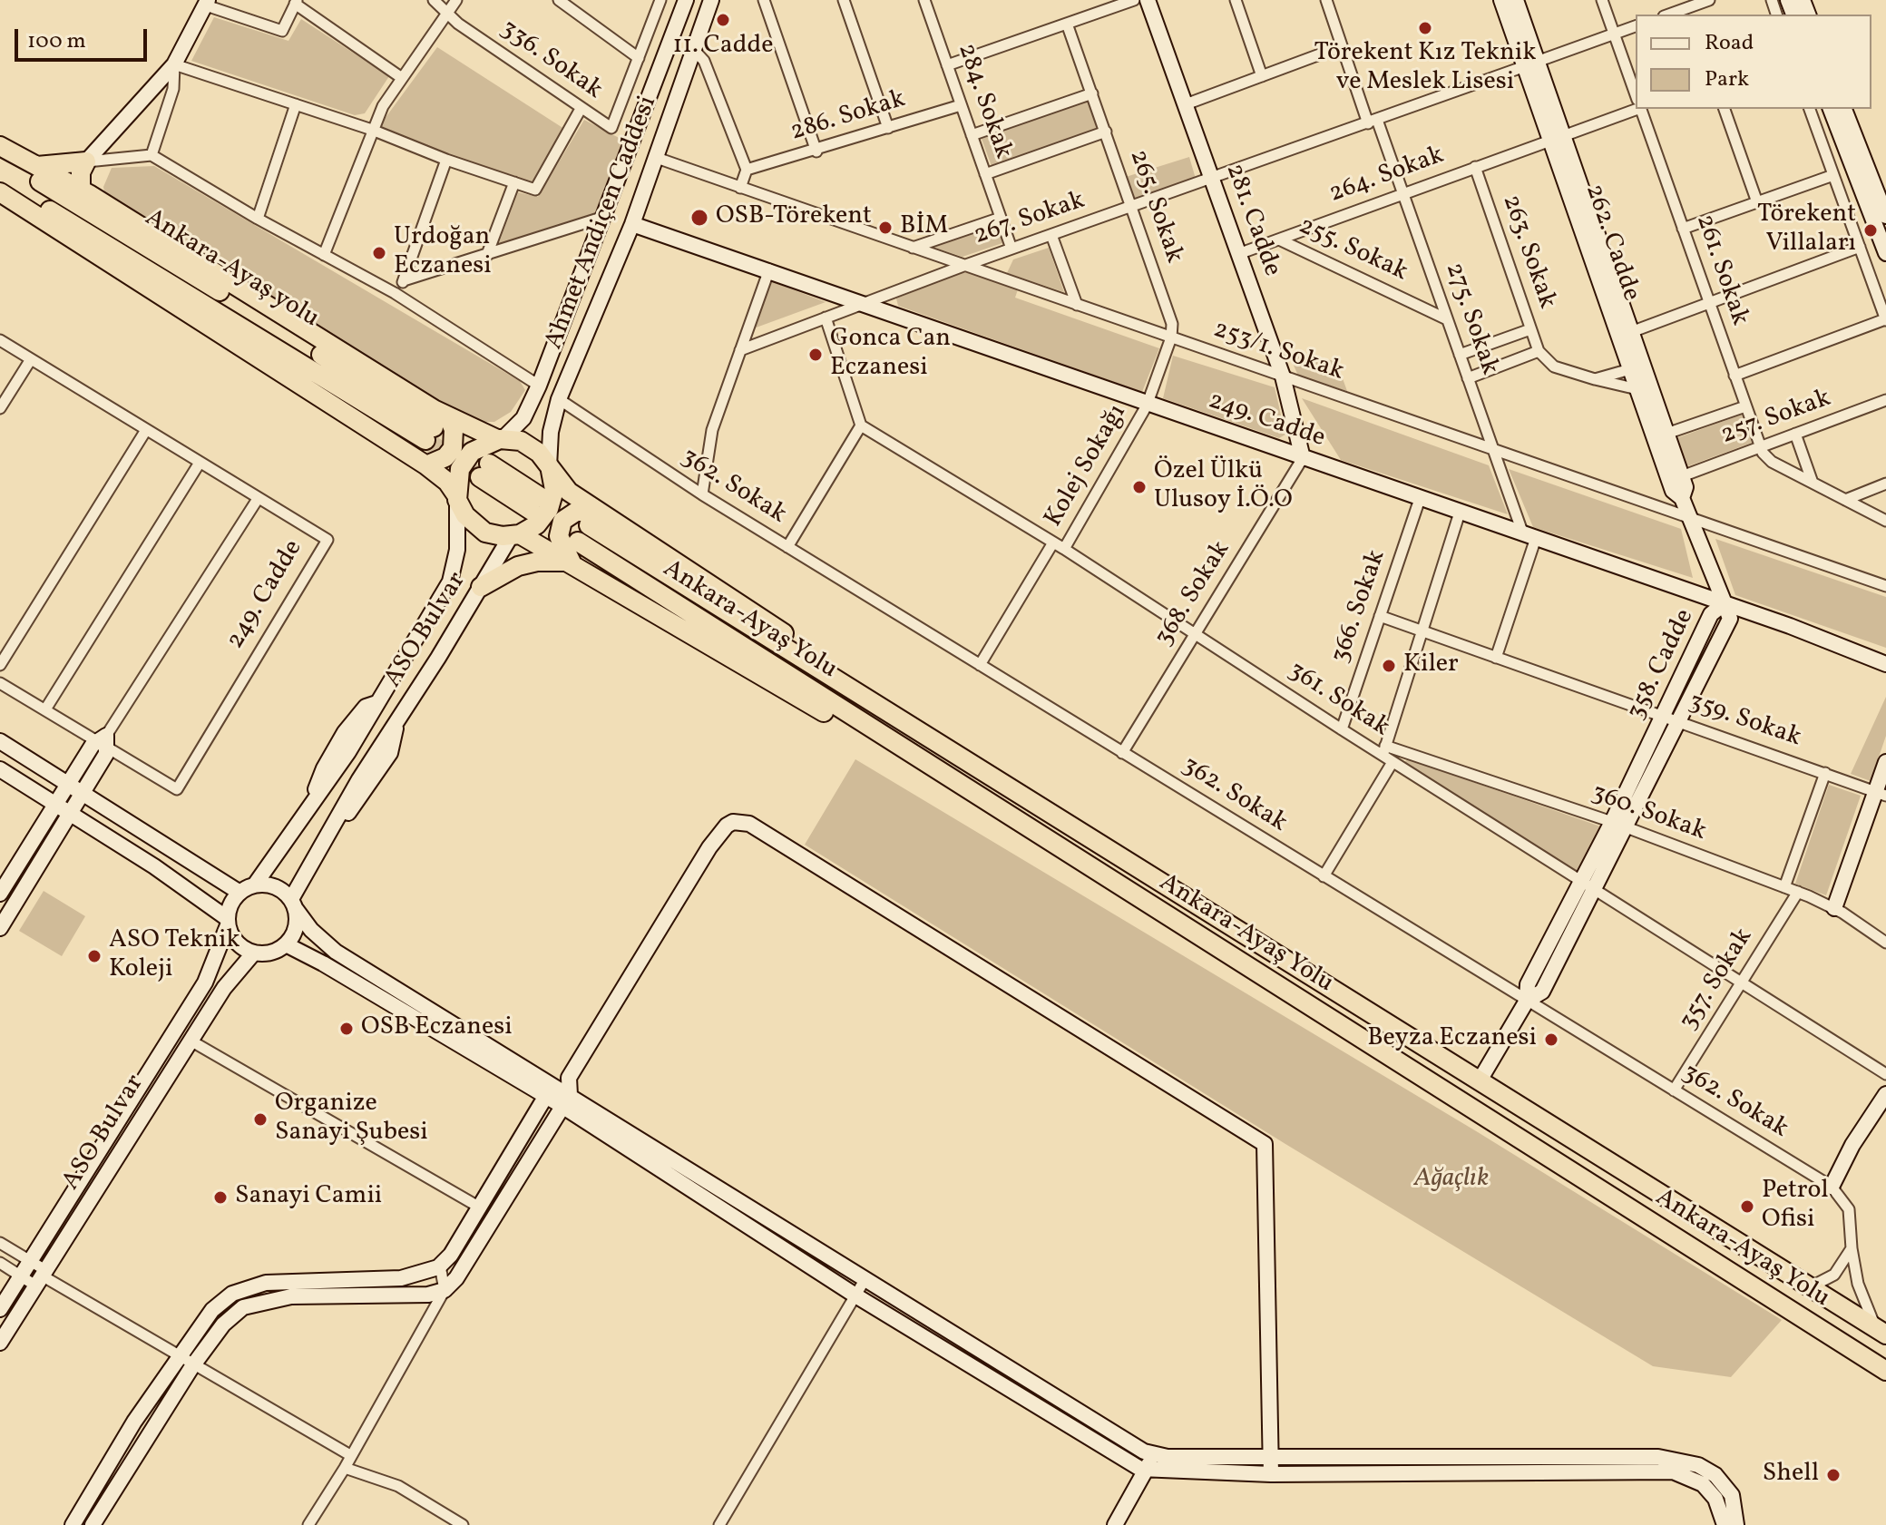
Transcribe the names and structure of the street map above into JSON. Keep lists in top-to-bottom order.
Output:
{
  "streets": {
    "highway": ["Ankara-Ayaş yolu", "Ankara-Ayaş Yolu"],
    "street": [
      "336. Sokak",
      "284. Sokak",
      "286. Sokak",
      "264. Sokak",
      "265. Sokak",
      "267. Sokak",
      "281. Cadde",
      "Ahmet Andiçen Caddesi",
      "262. Cadde",
      "255. Sokak",
      "263. Sokak",
      "261. Sokak",
      "275. Sokak",
      "253/1. Sokak",
      "257. Sokak",
      "249. Cadde",
      "Kolej Sokağı",
      "362. Sokak",
      "368. Sokak",
      "366. Sokak",
      "ASO Bulvar",
      "358. Cadde",
      "361. Sokak",
      "359. Sokak",
      "360. Sokak",
      "357. Sokak"
    ]
  },
  "crossings": [
    ["284. Sokak", "286. Sokak"],
    ["284. Sokak", "267. Sokak"],
    ["264. Sokak", "281. Cadde"],
    ["264. Sokak", "262. Cadde"],
    ["264. Sokak", "255. Sokak"],
    ["264. Sokak", "263. Sokak"],
    ["264. Sokak", "275. Sokak"],
    ["265. Sokak", "267. Sokak"],
    ["265. Sokak", "253/1. Sokak"],
    ["265. Sokak", "249. Cadde"],
    ["265. Sokak", "Kolej Sokağı"],
    ["267. Sokak", "281. Cadde"],
    ["267. Sokak", "262. Cadde"],
    ["267. Sokak", "275. Sokak"],
    ["267. Sokak", "253/1. Sokak"],
    ["267. Sokak", "249. Cadde"],
    ["281. Cadde", "253/1. Sokak"],
    ["281. Cadde", "249. Cadde"],
    ["281. Cadde", "368. Sokak"],
    ["Ahmet Andiçen Caddesi", "253/1. Sokak"],
    ["Ahmet Andiçen Caddesi", "249. Cadde"],
    ["Ahmet Andiçen Caddesi", "362. Sokak"],
    ["Ahmet Andiçen Caddesi", "Ankara-Ayaş Yolu"],
    ["Ahmet Andiçen Caddesi", "ASO Bulvar"],
    ["262. Cadde", "253/1. Sokak"],
    ["262. Cadde", "257. Sokak"],
    ["262. Cadde", "249. Cadde"],
    ["262. Cadde", "358. Cadde"],
    ["255. Sokak", "275. Sokak"],
    ["261. Sokak", "257. Sokak"],
    ["275. Sokak", "253/1. Sokak"],
    ["275. Sokak", "249. Cadde"],
    ["249. Cadde", "Kolej Sokağı"],
    ["249. Cadde", "368. Sokak"],
    ["249. Cadde", "366. Sokak"],
    ["249. Cadde", "358. Cadde"],
    ["Kolej Sokağı", "362. Sokak"],
    ["Kolej Sokağı", "361. Sokak"],
    ["362. Sokak", "368. Sokak"],
    ["362. Sokak", "Ankara-Ayaş Yolu"],
    ["362. Sokak", "358. Cadde"],
    ["362. Sokak", "357. Sokak"],
    ["368. Sokak", "361. Sokak"],
    ["366. Sokak", "361. Sokak"],
    ["366. Sokak", "359. Sokak"],
    ["Ankara-Ayaş Yolu", "ASO Bulvar"],
    ["Ankara-Ayaş Yolu", "358. Cadde"],
    ["358. Cadde", "361. Sokak"],
    ["358. Cadde", "359. Sokak"],
    ["358. Cadde", "360. Sokak"],
    ["361. Sokak", "360. Sokak"],
    ["361. Sokak", "357. Sokak"],
    ["360. Sokak", "357. Sokak"]
  ],
  "parks": ["Ağaçlık"],
  "places": [
    "11. Cadde",
    "Törekent Kız Teknik ve Meslek Lisesi",
    "OSB-Törekent",
    "BİM",
    "Törekent Villaları",
    "Urdoğan Eczanesi",
    "Gonca Can Eczanesi",
    "Özel Ülkü Ulusoy İ.Ö.O",
    "Kiler",
    "ASO Teknik Koleji",
    "OSB Eczanesi",
    "Beyza Eczanesi",
    "Organize Sanayi Şubesi",
    "Sanayi Camii",
    "Petrol Ofisi",
    "Shell"
  ],
  "legend": ["Road", "Park"],
  "scale_bar": "100 m"
}
